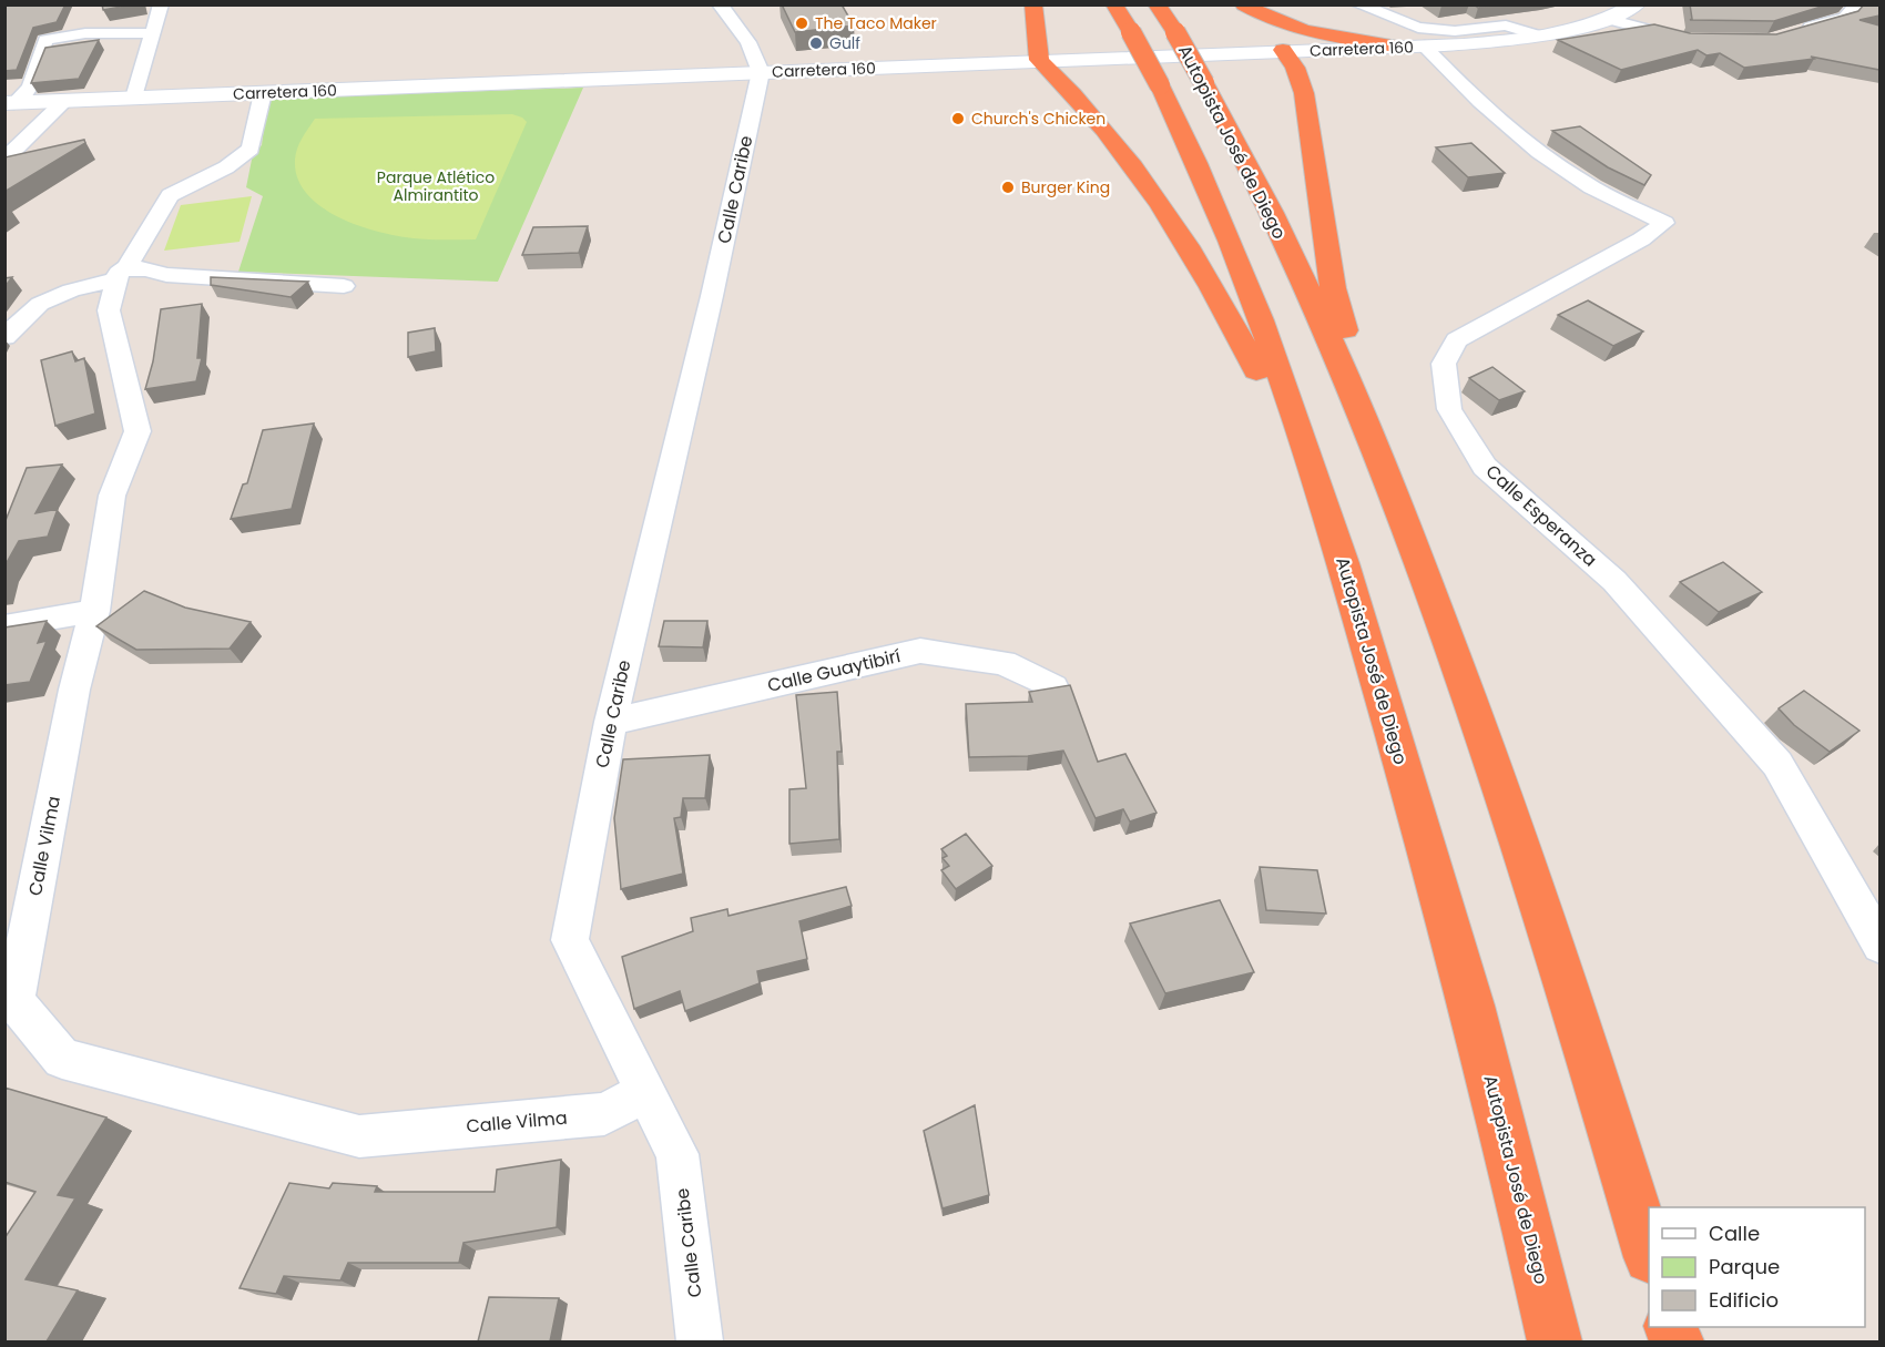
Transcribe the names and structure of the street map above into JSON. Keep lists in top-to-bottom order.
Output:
{
  "streets": {
    "highway": ["Autopista José de Diego"],
    "street": [
      "Carretera 160",
      "Calle Caribe",
      "Calle Esperanza",
      "Calle Guaytibirí",
      "Calle Vilma"
    ]
  },
  "crossings": [
    ["Carretera 160", "Calle Caribe"],
    ["Carretera 160", "Calle Esperanza"],
    ["Carretera 160", "Calle Vilma"],
    ["Calle Caribe", "Calle Guaytibirí"],
    ["Calle Caribe", "Calle Vilma"]
  ],
  "parks": ["Parque Atlético Almirantito"],
  "places": [
    "The Taco Maker",
    "Gulf",
    "Church's Chicken",
    "Burger King"
  ],
  "legend": ["Calle", "Parque", "Edificio"]
}
